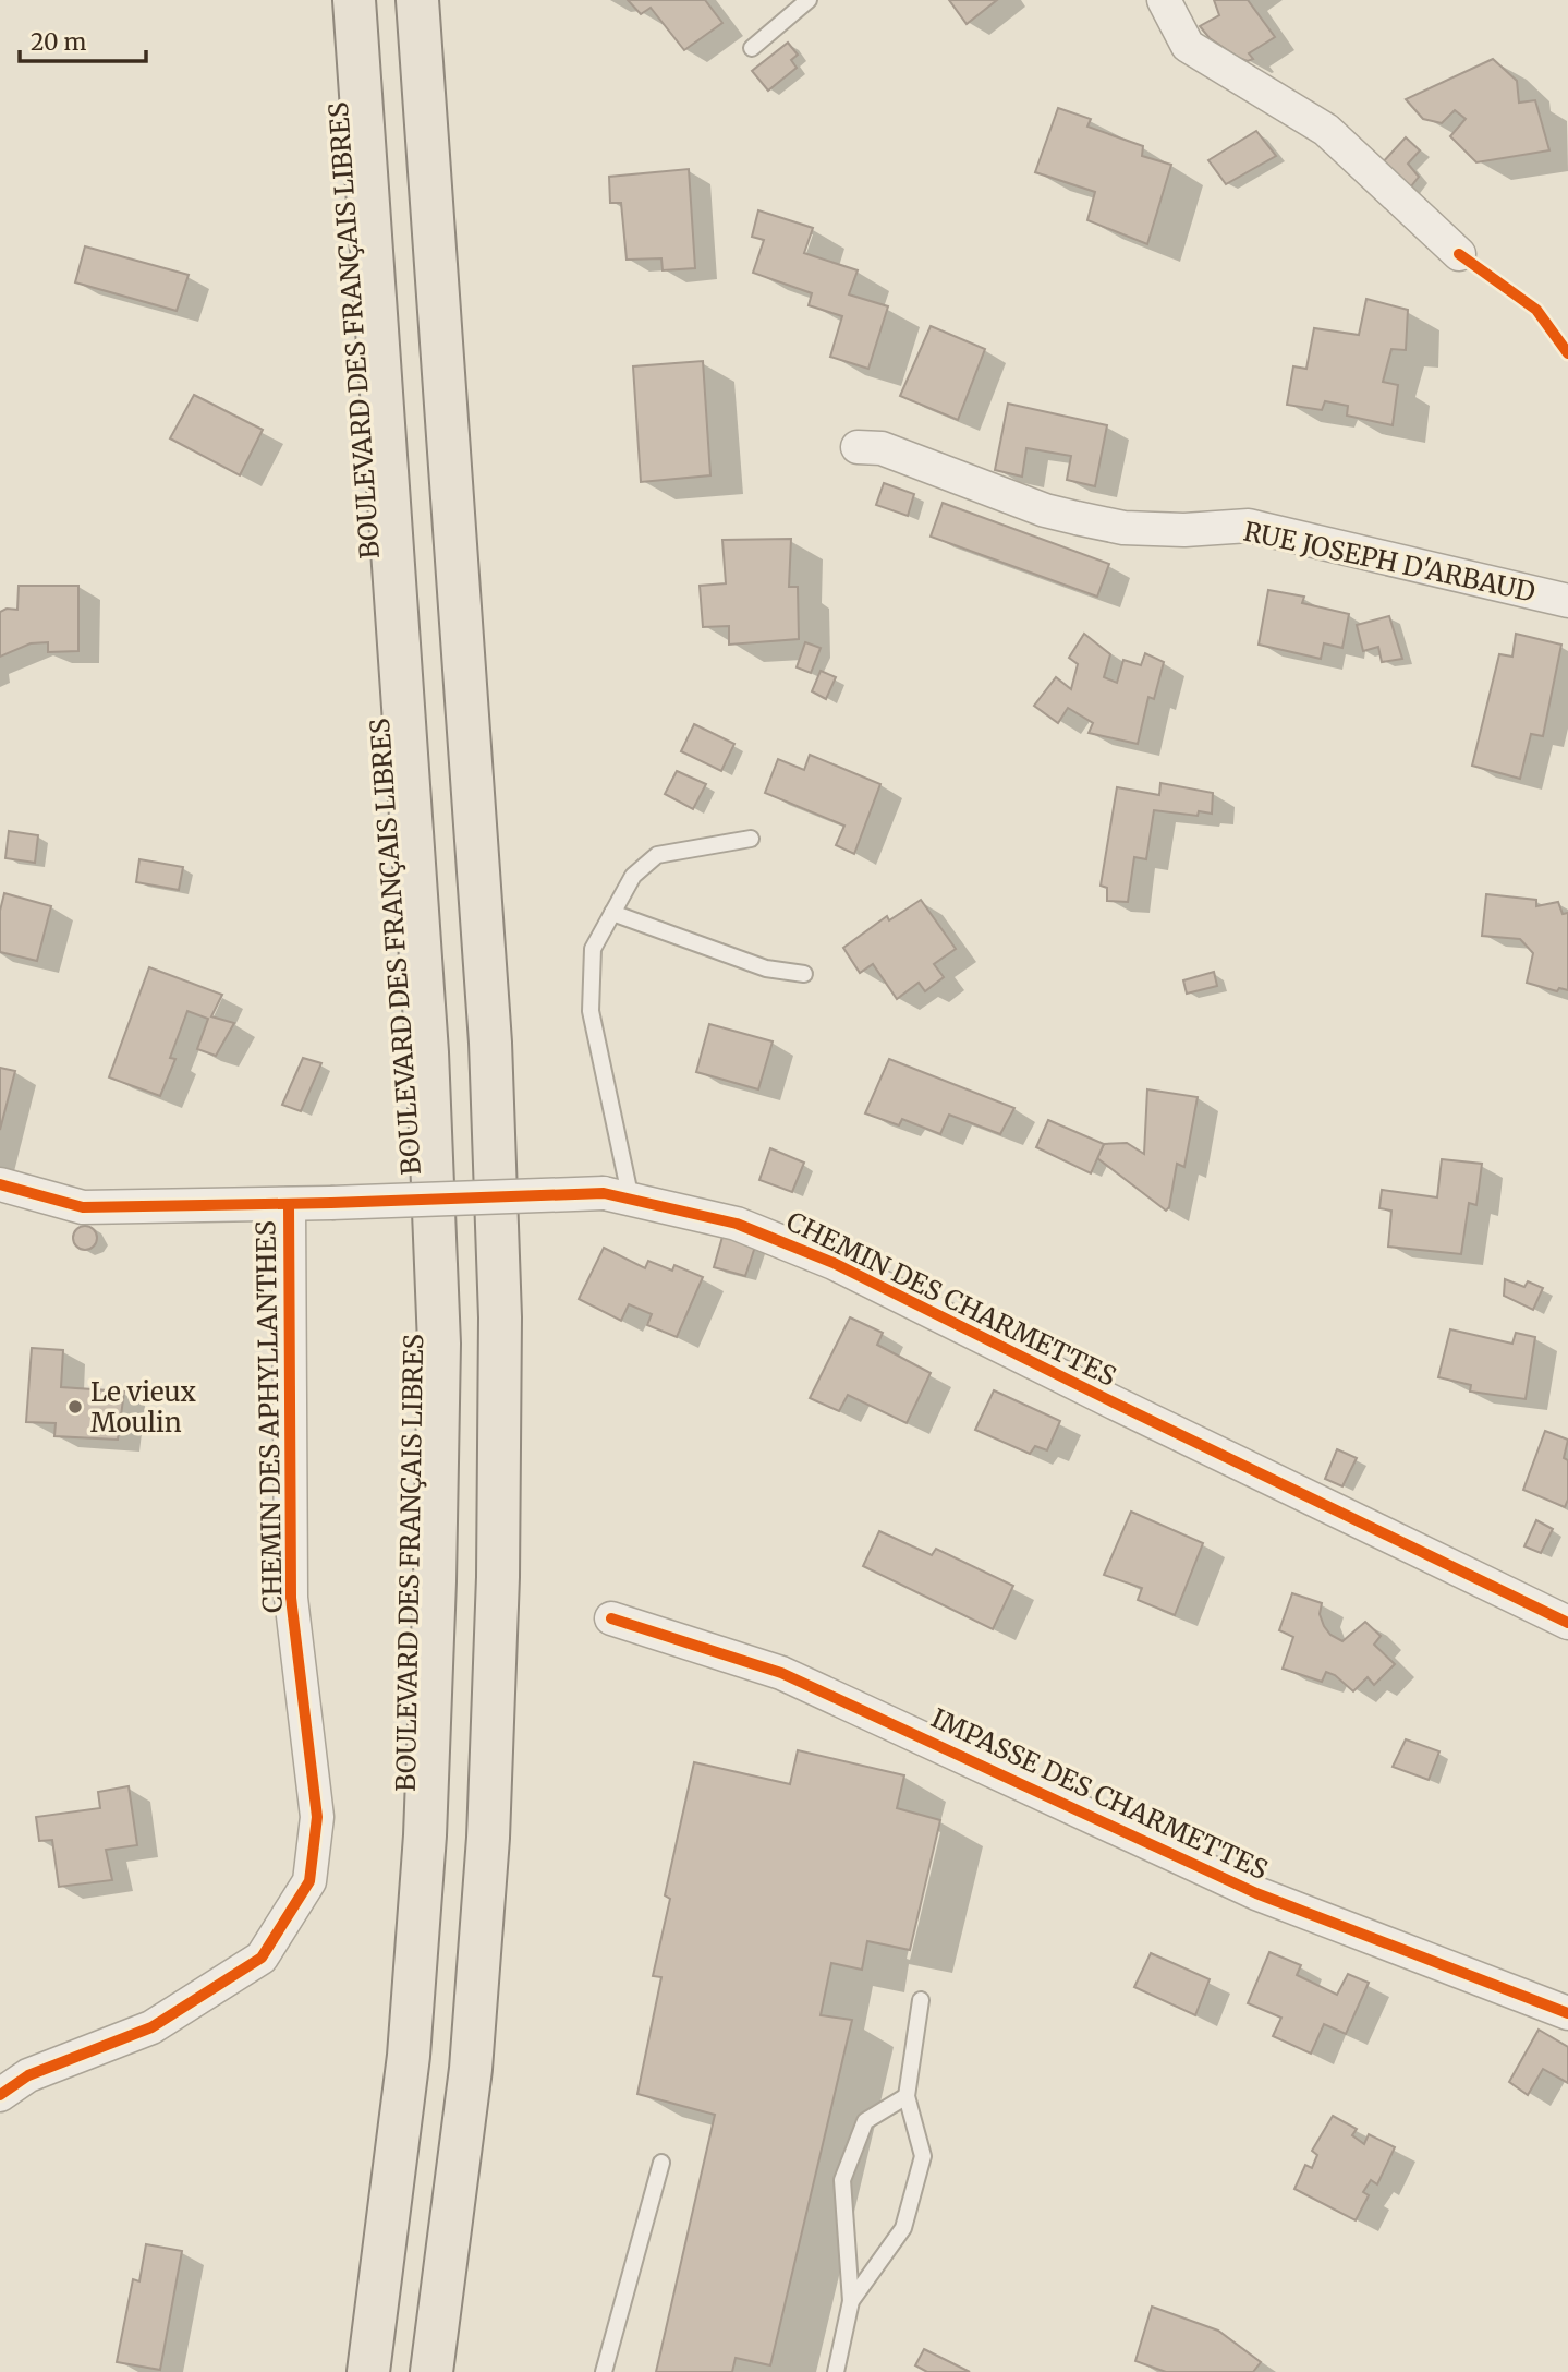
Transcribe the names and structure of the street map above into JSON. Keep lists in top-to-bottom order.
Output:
{
  "streets": {
    "main road": ["BOULEVARD DES FRANÇAIS LIBRES"],
    "street": [
      "RUE JOSEPH D'ARBAUD",
      "CHEMIN DES CHARMETTES",
      "CHEMIN DES APHYLLANTHES",
      "IMPASSE DES CHARMETTES"
    ]
  },
  "crossings": [
    ["CHEMIN DES CHARMETTES", "CHEMIN DES APHYLLANTHES"]
  ],
  "places": ["Le vieux Moulin"],
  "scale_bar": "20 m"
}
